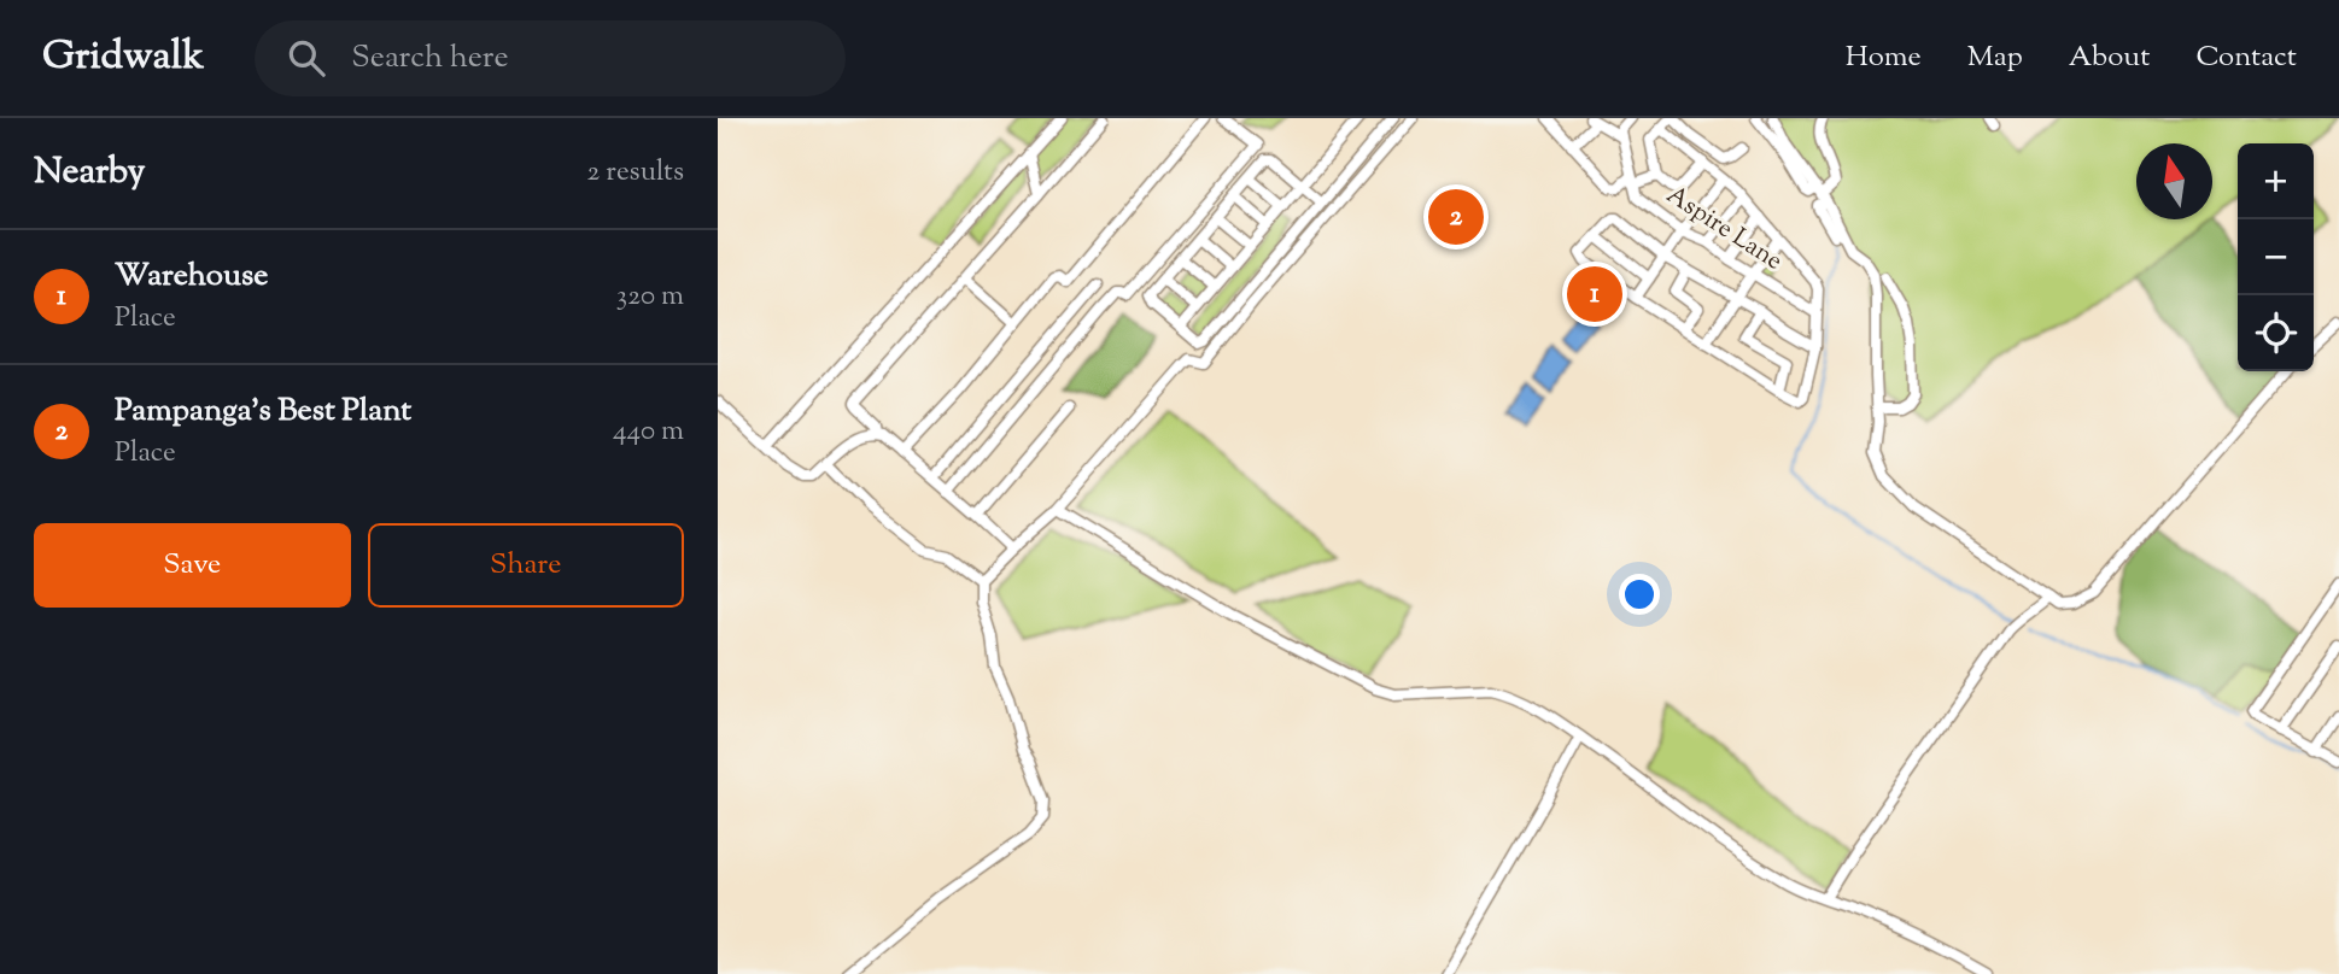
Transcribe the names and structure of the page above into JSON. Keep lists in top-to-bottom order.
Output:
{
  "streets": {
    "street": ["Aspire Lane"]
  },
  "north": "top",
  "page": {
    "header": "Gridwalk",
    "search": "Search here",
    "nav": [
      "Home",
      "Map",
      "About",
      "Contact"
    ],
    "heading": ["Nearby", "2 results"],
    "map_buttons": ["+", "−"],
    "pins": ["2", "1"],
    "list": [
      {
        "mark": "1",
        "name": "Warehouse",
        "note": "Place",
        "value": "320 m"
      },
      {
        "mark": "2",
        "name": "Pampanga's Best Plant",
        "note": "Place",
        "value": "440 m"
      }
    ],
    "buttons": ["Save", "Share"]
  }
}
